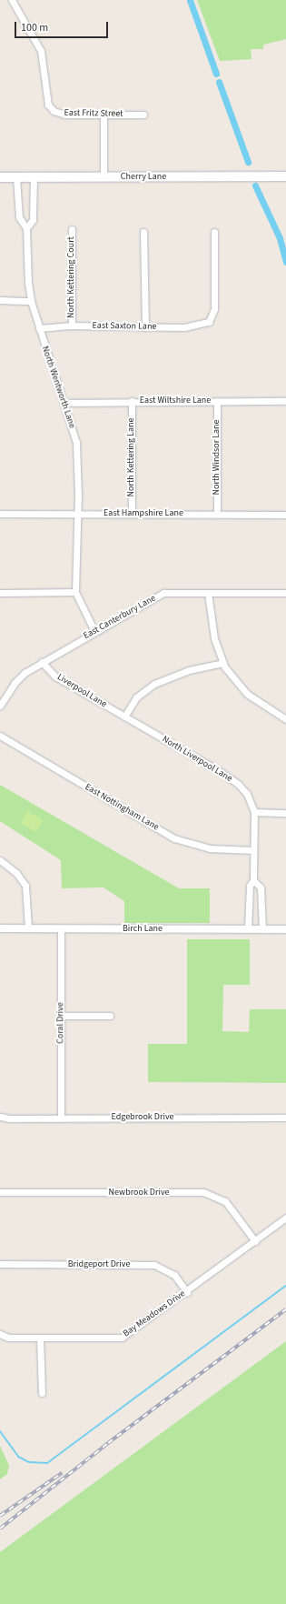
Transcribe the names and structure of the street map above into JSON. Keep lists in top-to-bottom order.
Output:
{
  "streets": {
    "main road": ["Cherry Lane"],
    "street": [
      "East Fritz Street",
      "North Kettering Court",
      "East Saxton Lane",
      "North Wentworth Lane",
      "East Wiltshire Lane",
      "North Kettering Lane",
      "North Windsor Lane",
      "East Hampshire Lane",
      "East Canterbury Lane",
      "Liverpool Lane",
      "North Liverpool Lane",
      "East Nottingham Lane",
      "Birch Lane",
      "Coral Drive",
      "Edgebrook Drive",
      "Newbrook Drive",
      "Bridgeport Drive",
      "Bay Meadows Drive"
    ]
  },
  "crossings": [
    ["Cherry Lane", "North Wentworth Lane"],
    ["North Kettering Court", "East Saxton Lane"],
    ["East Saxton Lane", "North Wentworth Lane"],
    ["North Wentworth Lane", "East Wiltshire Lane"],
    ["North Wentworth Lane", "East Hampshire Lane"],
    ["North Wentworth Lane", "East Canterbury Lane"],
    ["East Wiltshire Lane", "North Kettering Lane"],
    ["East Wiltshire Lane", "North Windsor Lane"],
    ["North Kettering Lane", "East Hampshire Lane"],
    ["North Windsor Lane", "East Hampshire Lane"],
    ["East Canterbury Lane", "Liverpool Lane"],
    ["Liverpool Lane", "North Liverpool Lane"],
    ["North Liverpool Lane", "East Nottingham Lane"],
    ["North Liverpool Lane", "Birch Lane"],
    ["Birch Lane", "Coral Drive"],
    ["Coral Drive", "Edgebrook Drive"],
    ["Newbrook Drive", "Bay Meadows Drive"],
    ["Bridgeport Drive", "Bay Meadows Drive"]
  ],
  "scale_bar": "100 m"
}
